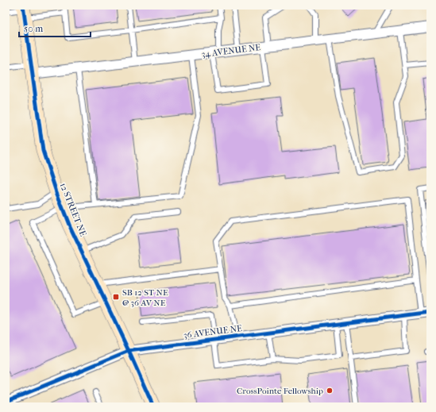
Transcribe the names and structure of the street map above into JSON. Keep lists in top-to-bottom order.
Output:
{
  "streets": {
    "street": ["34 AVENUE NE", "12 STREET NE", "36 AVENUE NE"]
  },
  "crossings": [
    ["34 AVENUE NE", "12 STREET NE"],
    ["12 STREET NE", "36 AVENUE NE"]
  ],
  "places": {
    "transit": ["SB 12 ST NE @ 36 AV NE"],
    "other": ["CrossPointe Fellowship"]
  },
  "scale_bar": "50 m"
}
